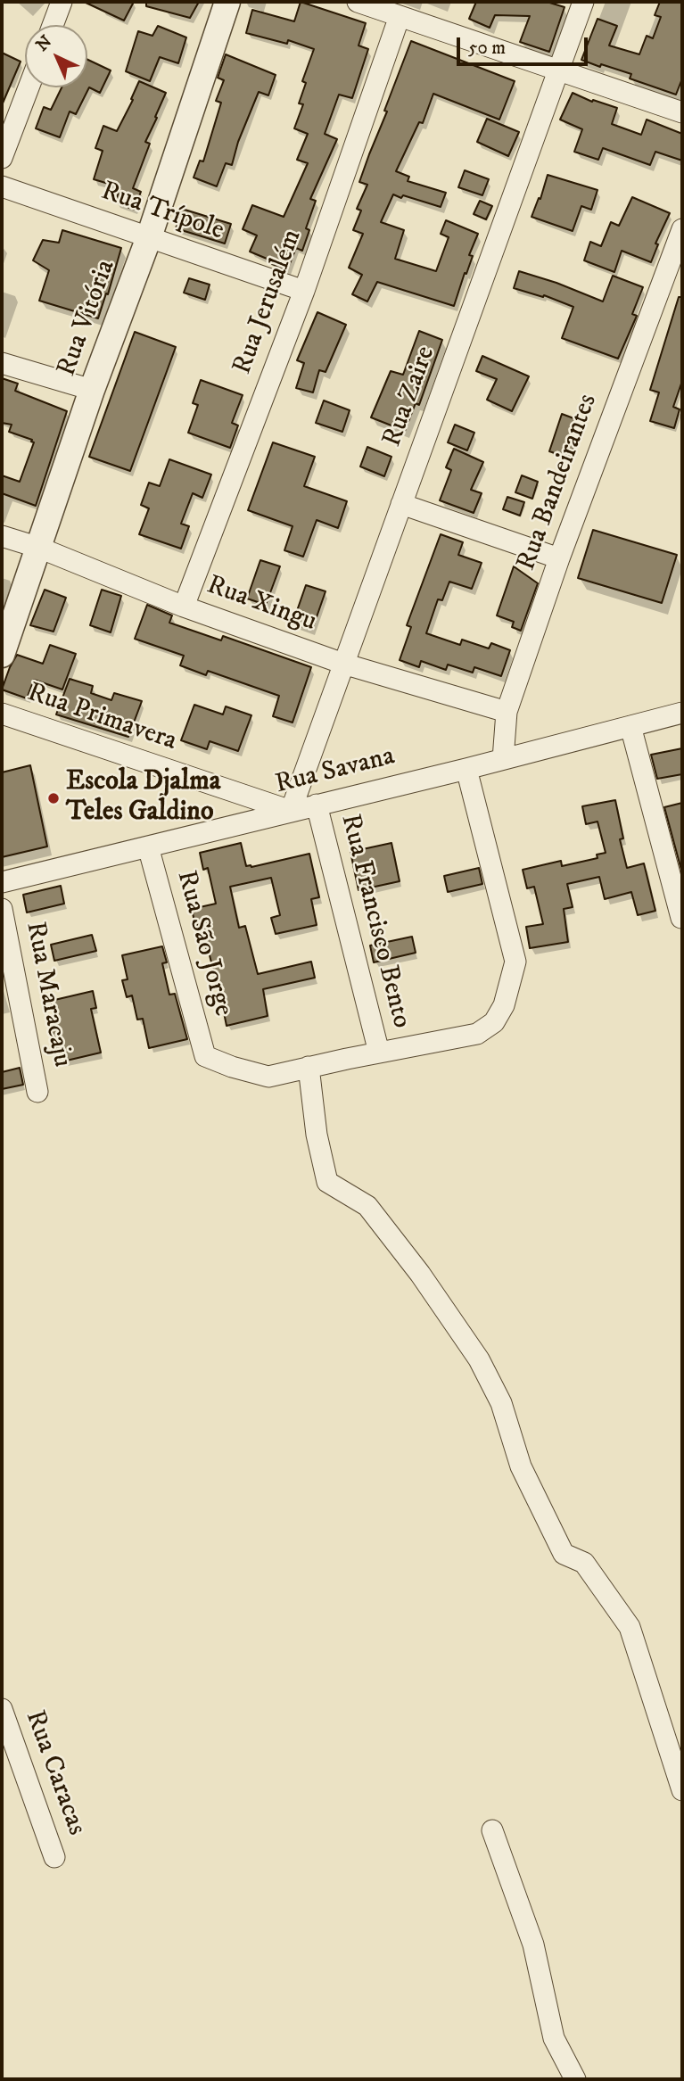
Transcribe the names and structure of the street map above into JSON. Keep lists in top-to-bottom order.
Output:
{
  "streets": {
    "street": [
      "Rua Trípole",
      "Rua Jerusalém",
      "Rua Vitória",
      "Rua Zaire",
      "Rua Bandeirantes",
      "Rua Xingu",
      "Rua Primavera",
      "Rua Savana",
      "Rua Francisco Bento",
      "Rua São Jorge",
      "Rua Maracaju",
      "Rua Caracas"
    ]
  },
  "crossings": [
    ["Rua Trípole", "Rua Jerusalém"],
    ["Rua Trípole", "Rua Vitória"],
    ["Rua Jerusalém", "Rua Xingu"],
    ["Rua Vitória", "Rua Xingu"],
    ["Rua Zaire", "Rua Xingu"],
    ["Rua Zaire", "Rua Primavera"],
    ["Rua Zaire", "Rua Savana"],
    ["Rua Bandeirantes", "Rua Xingu"],
    ["Rua Bandeirantes", "Rua Savana"],
    ["Rua Primavera", "Rua Savana"],
    ["Rua Savana", "Rua Francisco Bento"],
    ["Rua Savana", "Rua São Jorge"]
  ],
  "places": ["Escola Djalma Teles Galdino"],
  "scale_bar": "50 m",
  "north": "top left"
}
